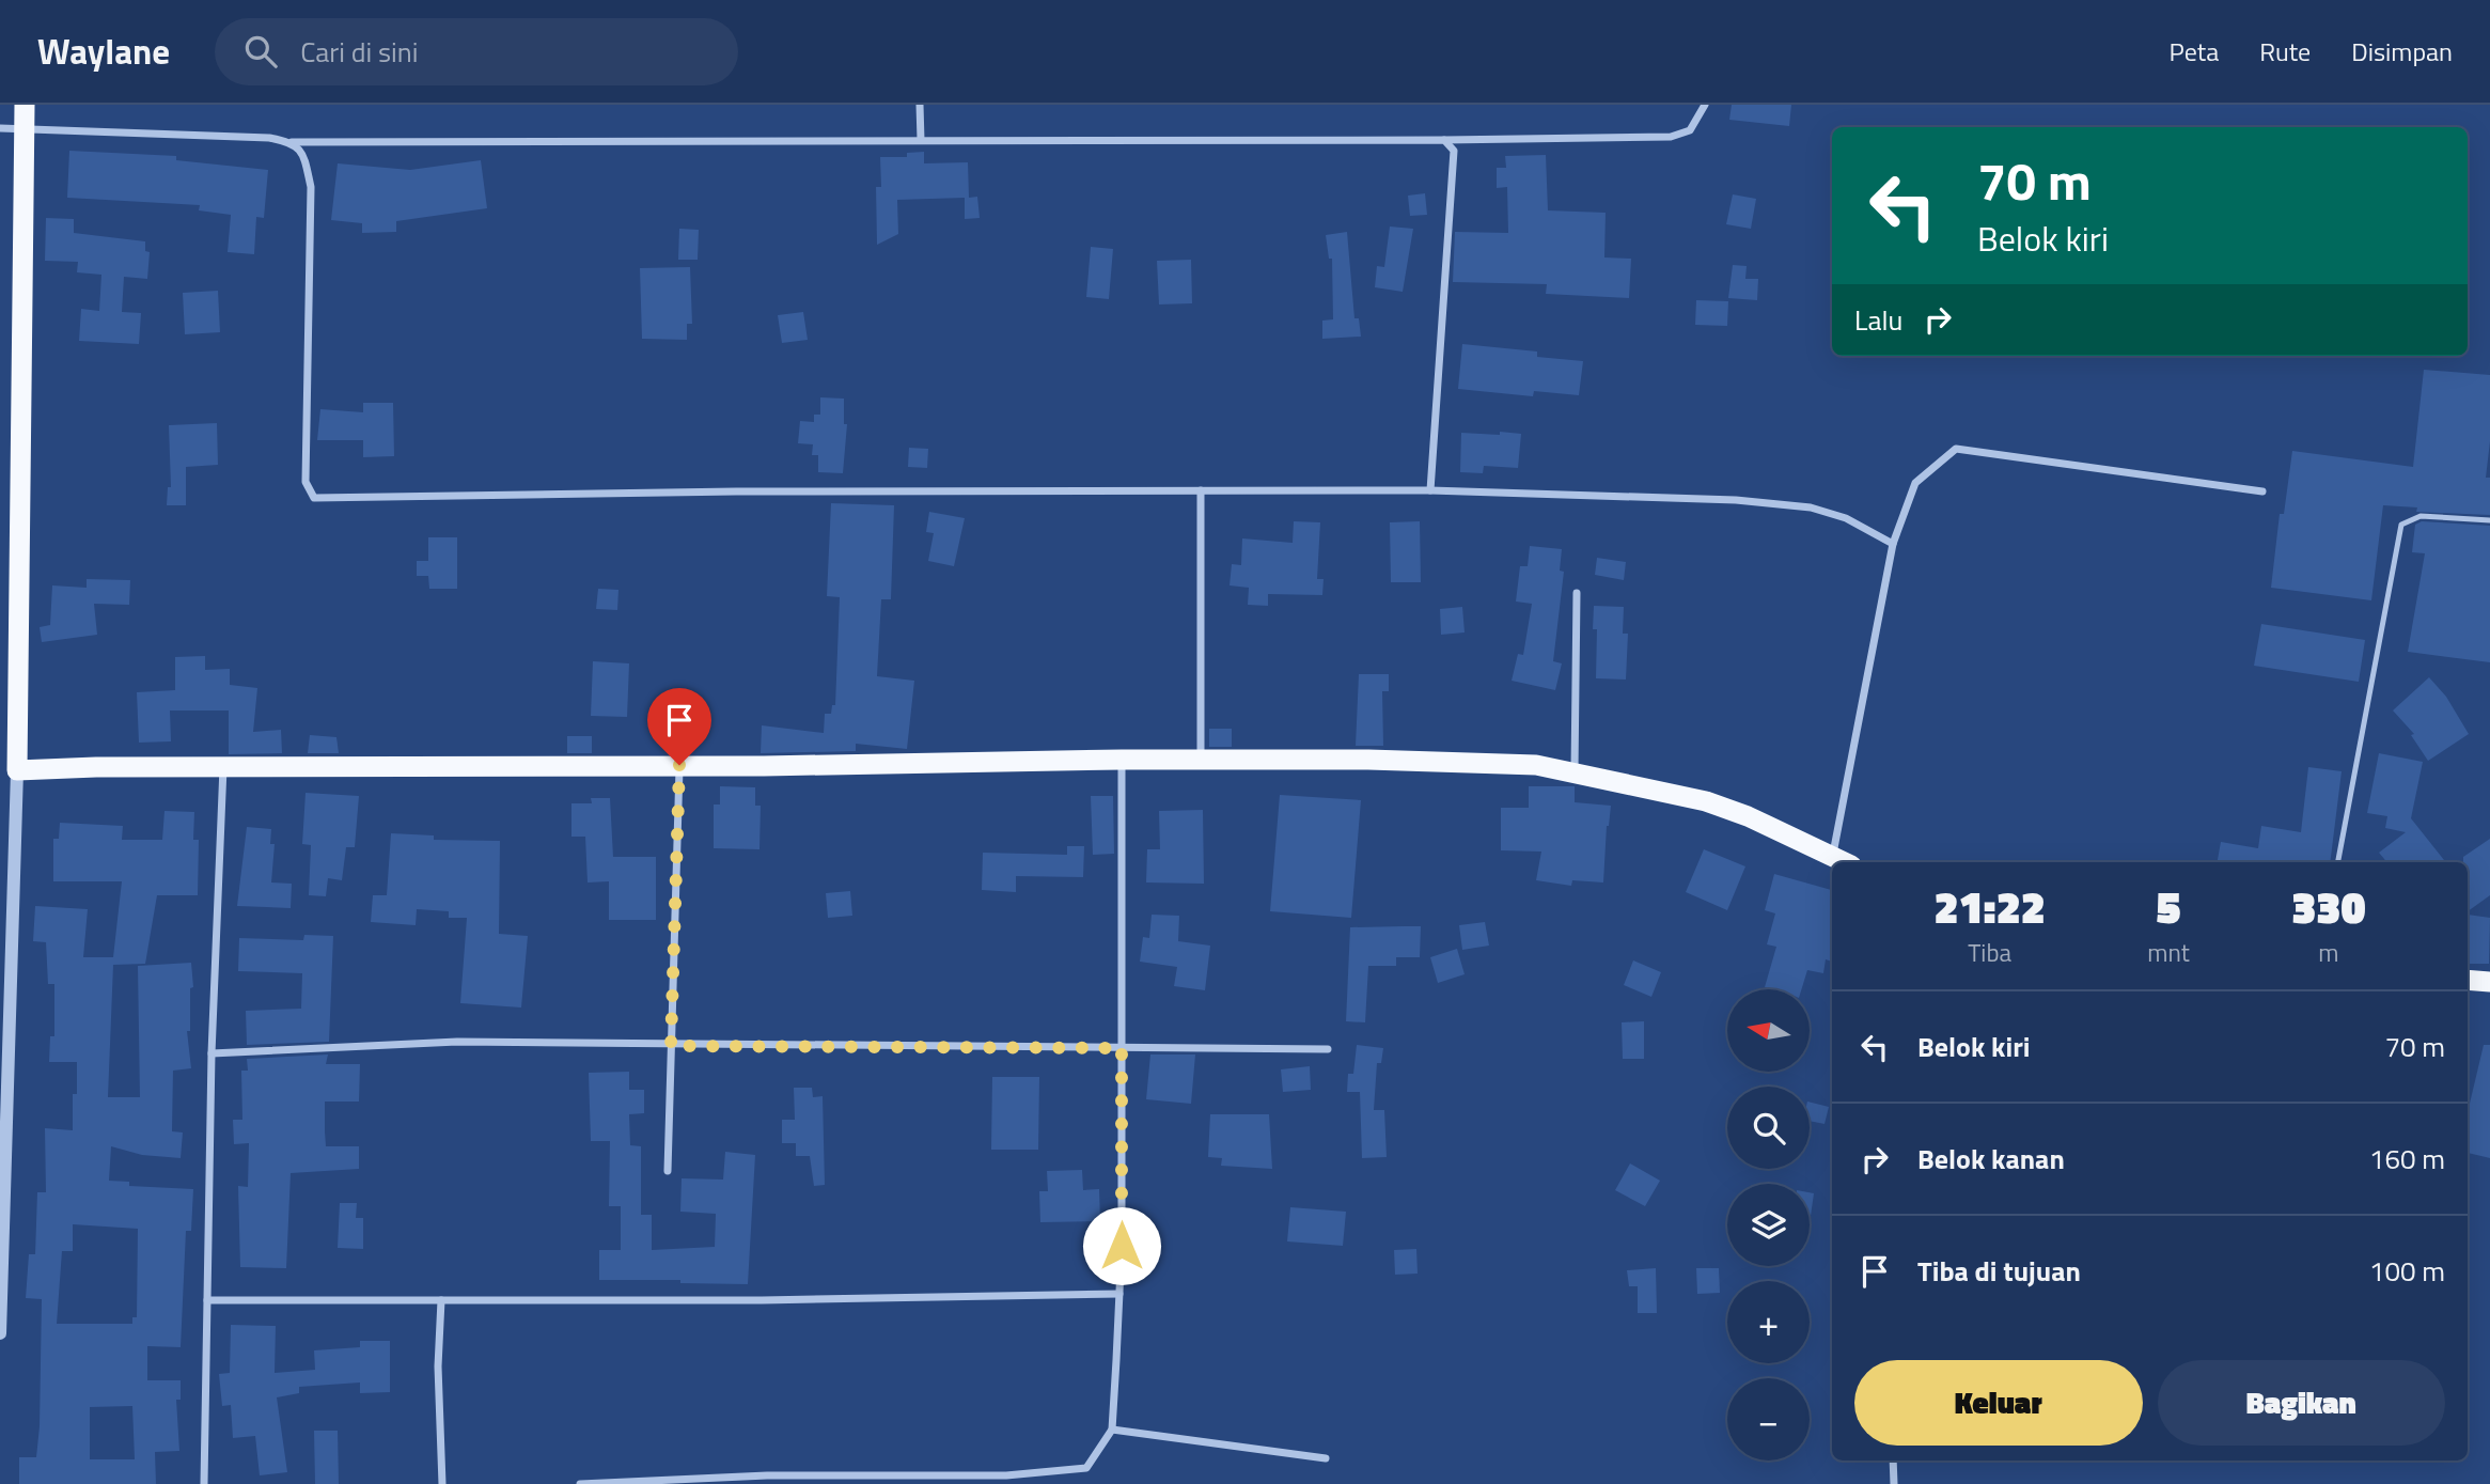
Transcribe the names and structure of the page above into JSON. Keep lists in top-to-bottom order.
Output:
{
  "north": "left",
  "page": {
    "header": "Waylane",
    "search": "Cari di sini",
    "nav": ["Peta", "Rute", "Disimpan"],
    "turn": ["70 m", "Belok kiri"],
    "then": "Lalu",
    "eta": [
      "21:22",
      "Tiba",
      "5",
      "mnt",
      "330",
      "m"
    ],
    "map_buttons": ["+", "−"],
    "list": [
      {
        "name": "Belok kiri",
        "value": "70 m"
      },
      {
        "name": "Belok kanan",
        "value": "160 m"
      },
      {
        "name": "Tiba di tujuan",
        "value": "100 m"
      }
    ],
    "buttons": ["Keluar", "Bagikan"]
  }
}
